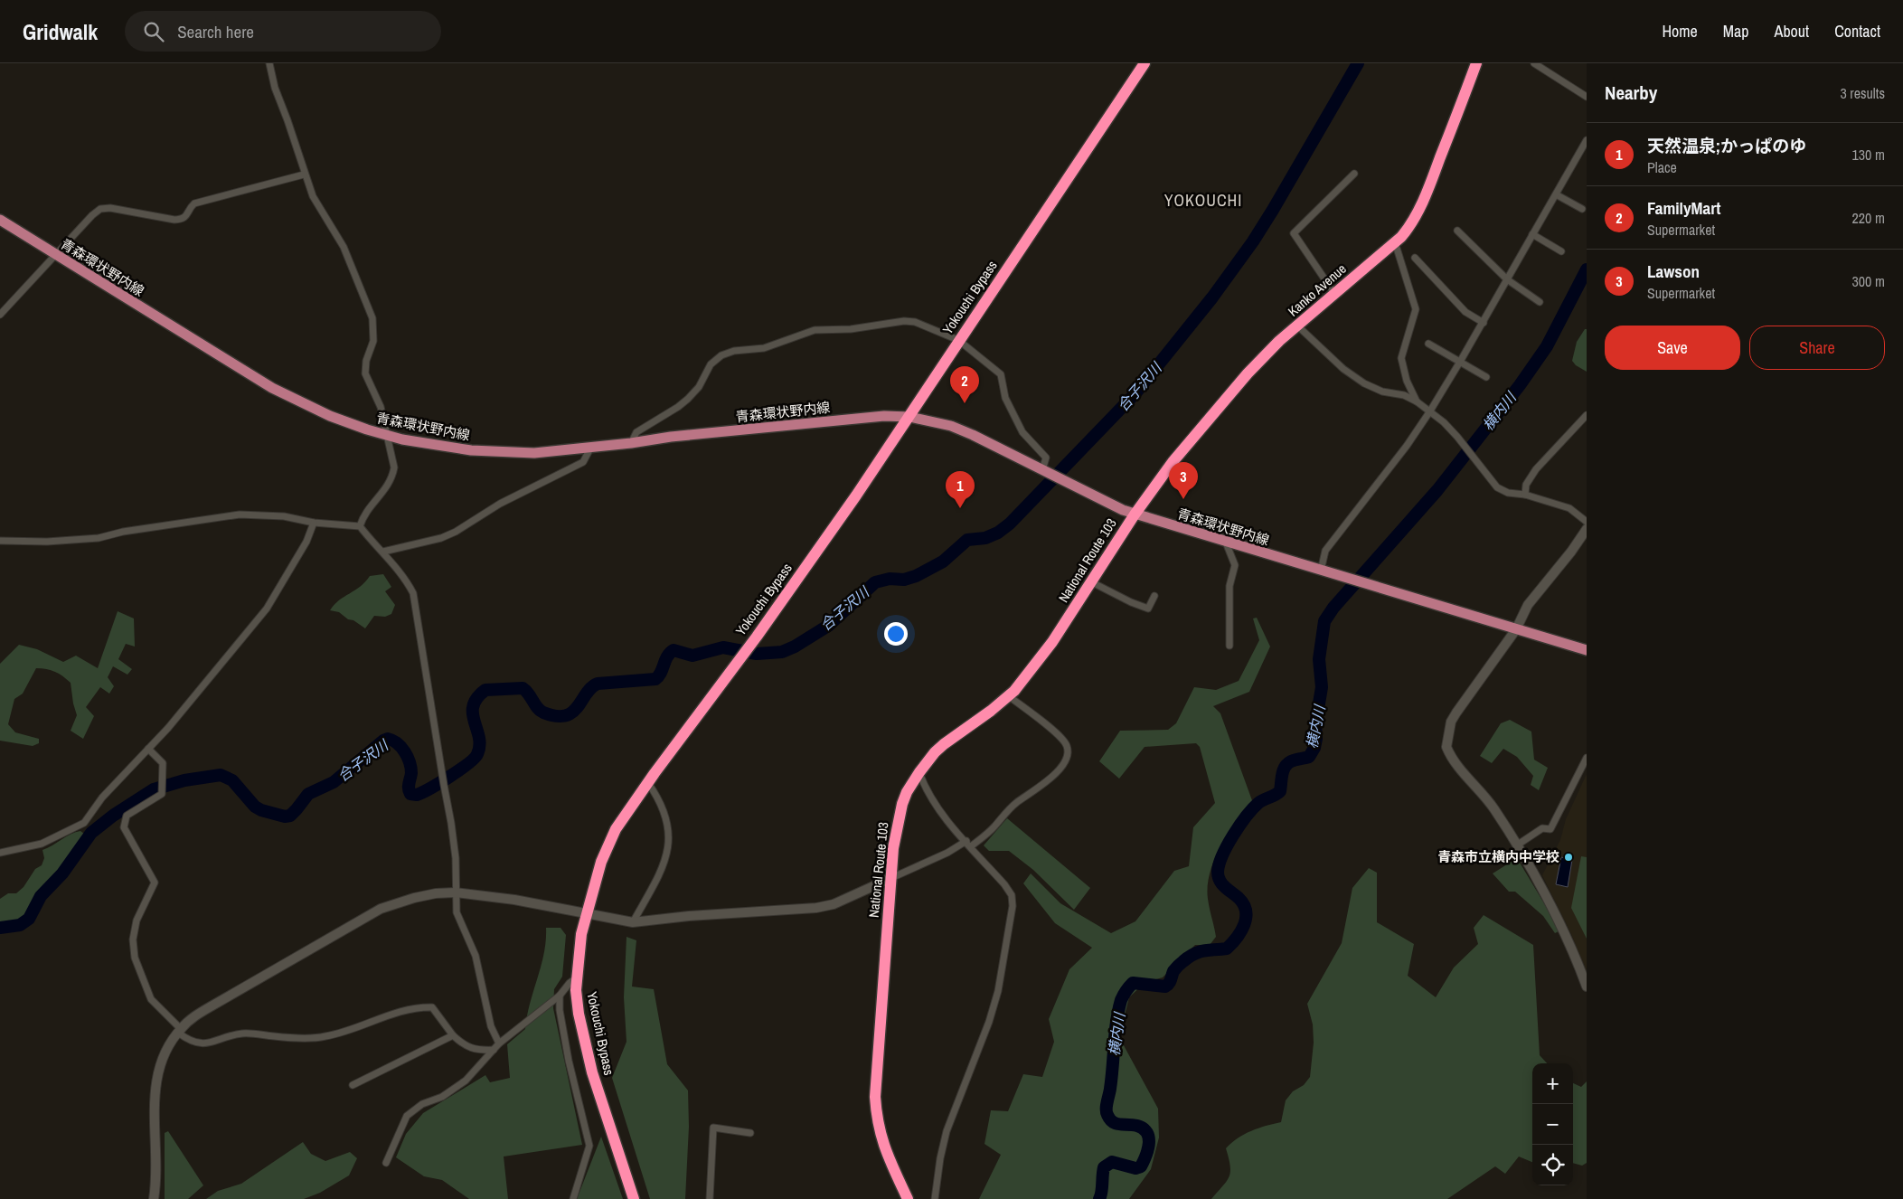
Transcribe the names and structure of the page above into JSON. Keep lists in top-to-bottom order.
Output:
{
  "streets": {
    "highway": ["Kanko Avenue", "Yokouchi Bypass", "National Route 103"],
    "main road": ["青森環状野内線"]
  },
  "crossings": [
    ["青森環状野内線", "Kanko Avenue"],
    ["青森環状野内線", "Yokouchi Bypass"],
    ["青森環状野内線", "National Route 103"],
    ["Kanko Avenue", "National Route 103"]
  ],
  "districts": ["YOKOUCHI"],
  "water": ["合子沢川", "横内川"],
  "places": ["青森市立横内中学校"],
  "page": {
    "header": "Gridwalk",
    "search": "Search here",
    "nav": [
      "Home",
      "Map",
      "About",
      "Contact"
    ],
    "heading": ["Nearby", "3 results"],
    "list": [
      {
        "mark": "1",
        "name": "天然温泉;かっぱのゆ",
        "note": "Place",
        "value": "130 m"
      },
      {
        "mark": "2",
        "name": "FamilyMart",
        "note": "Supermarket",
        "value": "220 m"
      },
      {
        "mark": "3",
        "name": "Lawson",
        "note": "Supermarket",
        "value": "300 m"
      }
    ],
    "buttons": ["Save", "Share"],
    "pins": ["2", "3", "1"],
    "map_buttons": ["+", "−"]
  }
}
